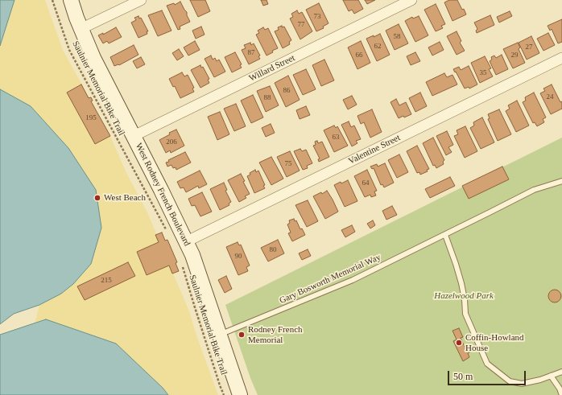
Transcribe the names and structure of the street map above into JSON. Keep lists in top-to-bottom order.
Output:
{
  "streets": {
    "main road": ["West Rodney French Boulevard"],
    "street": ["Willard Street", "Valentine Street"],
    "lane": ["Gary Bosworth Memorial Way"],
    "path": ["Saulnier Memorial Bike Trail"]
  },
  "crossings": [
    ["Willard Street", "West Rodney French Boulevard"],
    ["Valentine Street", "West Rodney French Boulevard"],
    ["West Rodney French Boulevard", "Gary Bosworth Memorial Way"]
  ],
  "parks": ["Hazelwood Park"],
  "places": ["West Beach", "Rodney French Memorial", "Coffin-Howland House"],
  "house_numbers": [
    "73",
    "77",
    "58",
    "62",
    "27",
    "87",
    "66",
    "29",
    "35",
    "86",
    "24",
    "88",
    "195",
    "63",
    "206",
    "75",
    "64",
    "80",
    "90",
    "215"
  ],
  "scale_bar": "50 m"
}
